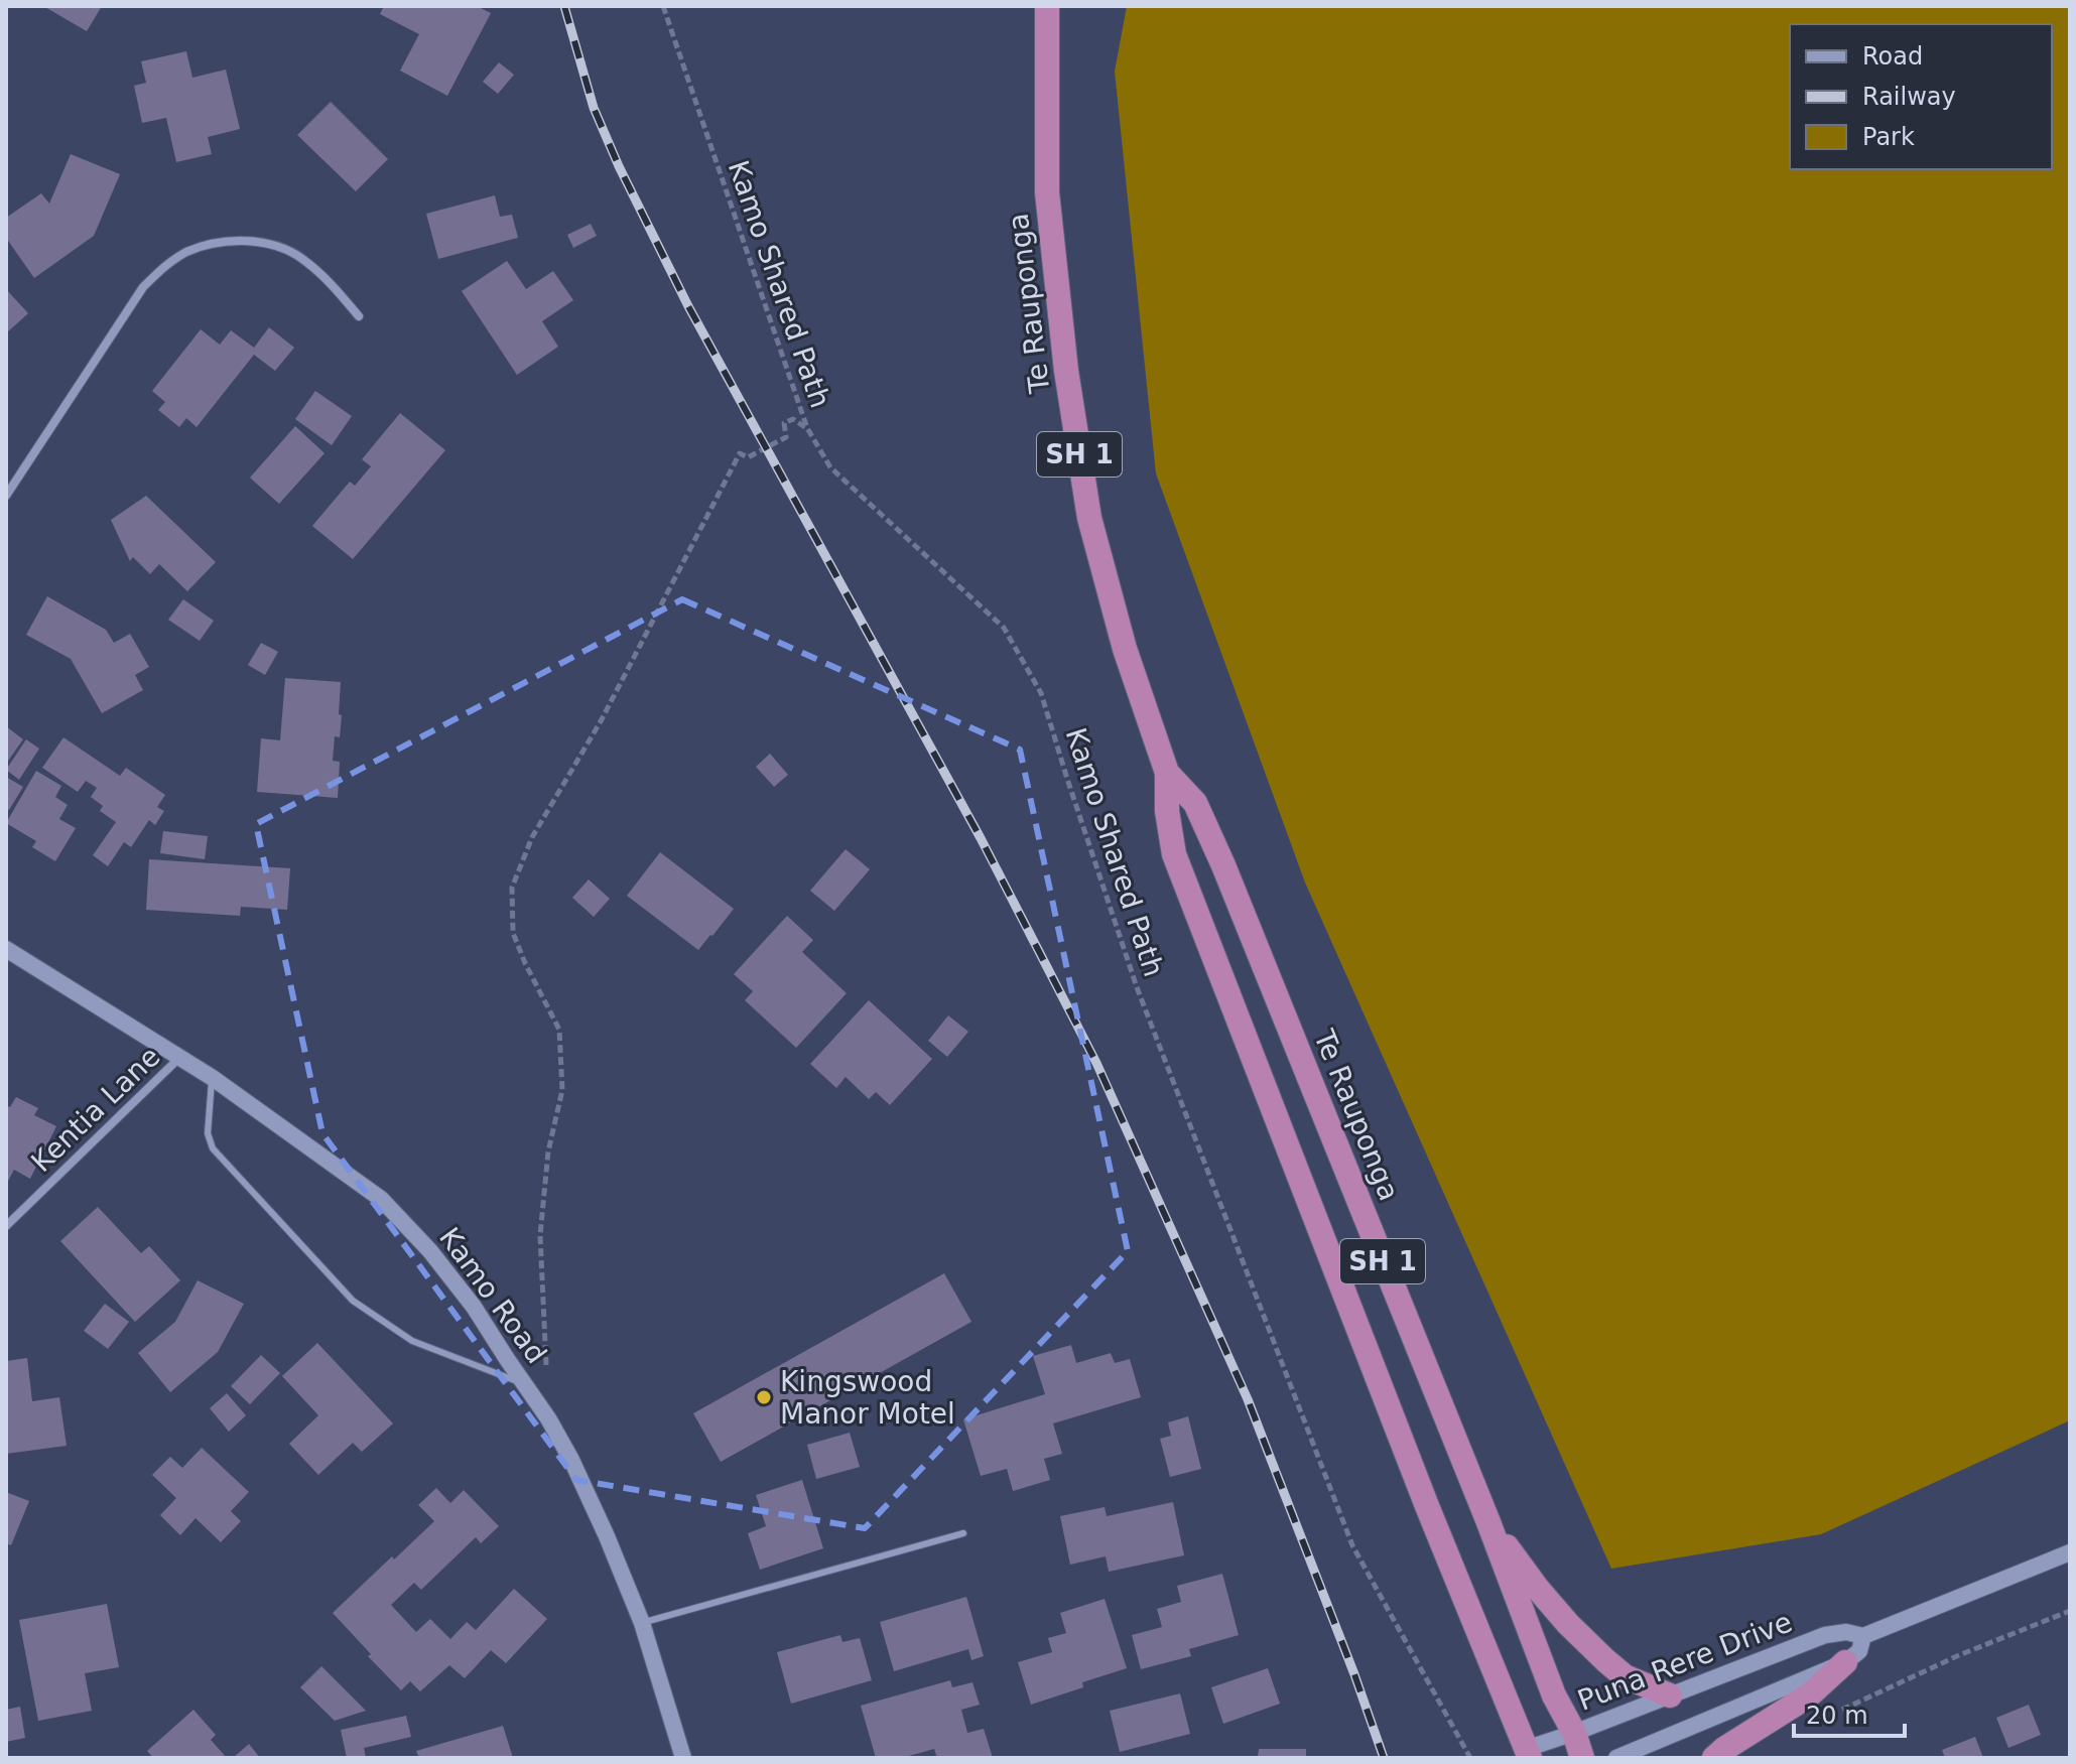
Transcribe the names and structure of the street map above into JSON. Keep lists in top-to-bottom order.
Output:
{
  "streets": {
    "highway": ["Te Rauponga", "SH 1"],
    "main road": ["Kamo Road", "Puna Rere Drive"],
    "street": ["Kentia Lane"],
    "path": ["Kamo Shared Path"]
  },
  "crossings": [
    ["Te Rauponga", "Puna Rere Drive"],
    ["Kentia Lane", "Kamo Road"]
  ],
  "places": ["Kingswood Manor Motel"],
  "legend": ["Road", "Railway", "Park"],
  "scale_bar": "20 m"
}
